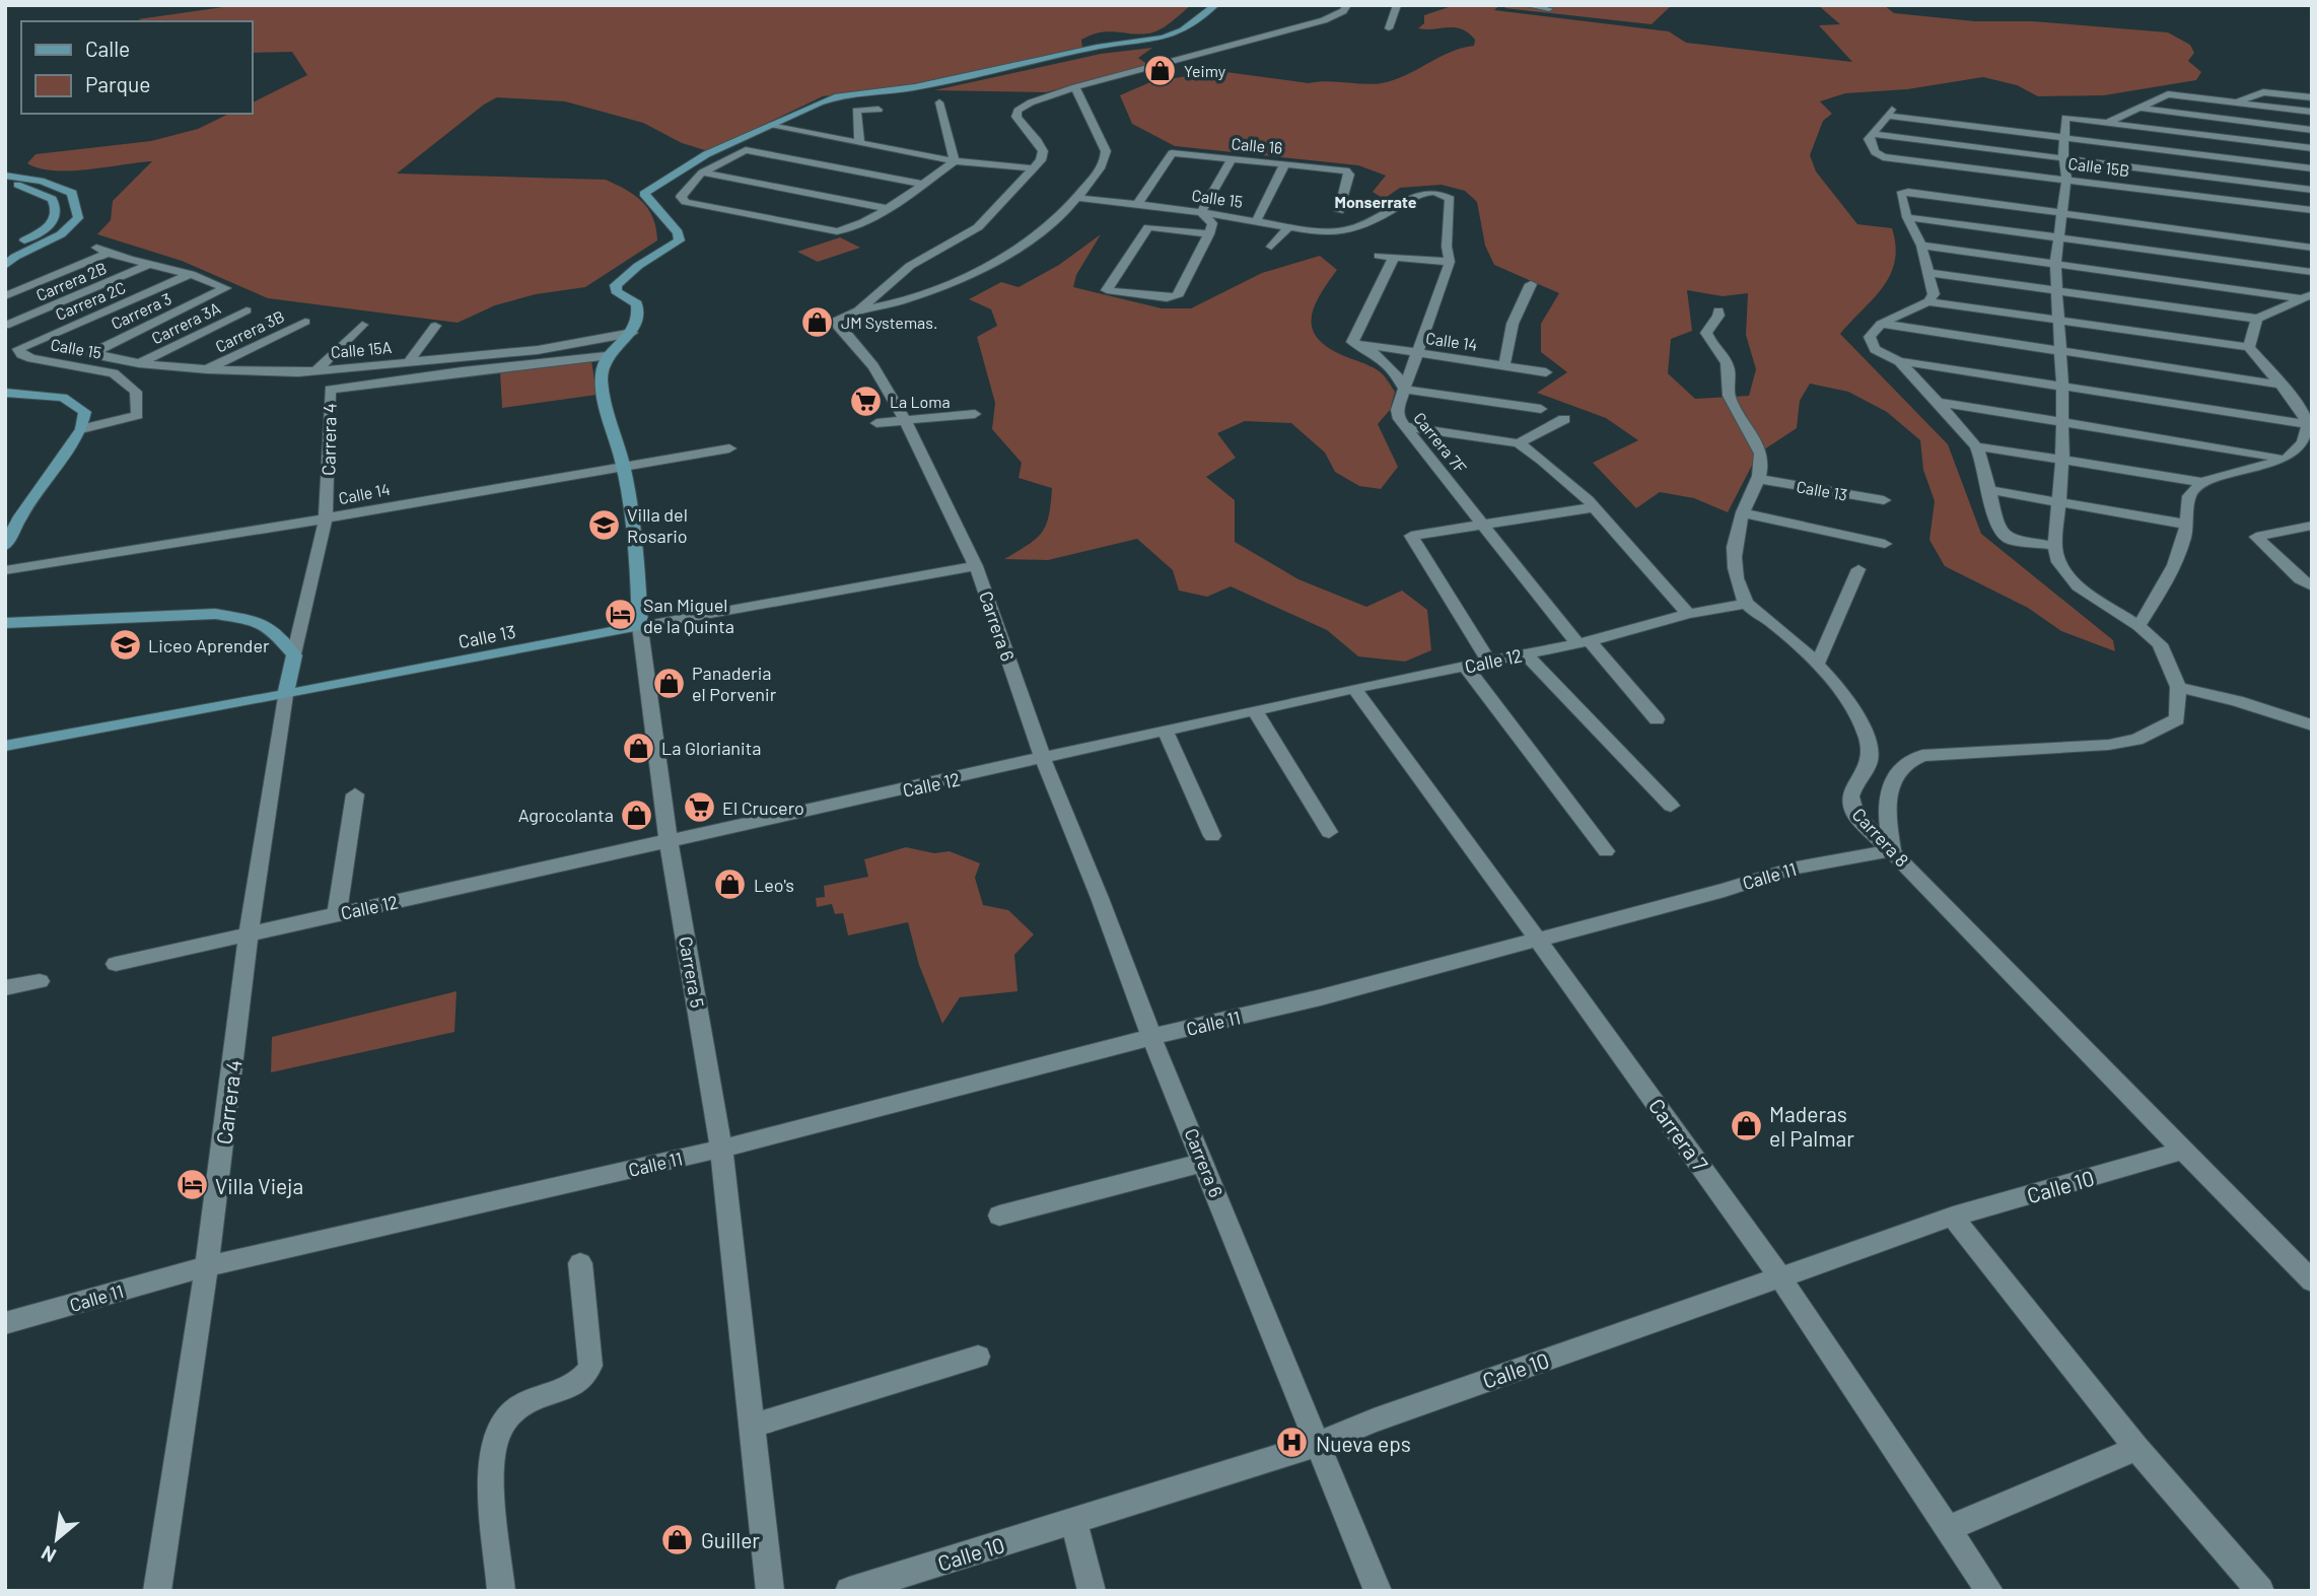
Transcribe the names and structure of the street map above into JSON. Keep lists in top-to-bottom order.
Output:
{
  "streets": {
    "street": [
      "Calle 16",
      "Calle 15B",
      "Calle 15",
      "Carrera 2B",
      "Carrera 2C",
      "Carrera 3",
      "Carrera 3A",
      "Carrera 3B",
      "Calle 14",
      "Calle 15A",
      "Carrera 4",
      "Carrera 7F",
      "Calle 13",
      "Carrera 6",
      "Calle 12",
      "Carrera 8",
      "Calle 11",
      "Carrera 5",
      "Carrera 7",
      "Calle 10"
    ]
  },
  "crossings": [
    ["Calle 16", "Calle 15"],
    ["Calle 15", "Carrera 2C"],
    ["Calle 15", "Carrera 7F"],
    ["Carrera 2C", "Carrera 3"],
    ["Carrera 3", "Calle 15A"],
    ["Carrera 3A", "Calle 15A"],
    ["Carrera 3B", "Calle 15A"],
    ["Calle 14", "Carrera 4"],
    ["Calle 14", "Carrera 7F"],
    ["Calle 14", "Carrera 5"],
    ["Carrera 4", "Calle 13"],
    ["Carrera 4", "Calle 12"],
    ["Carrera 4", "Calle 11"],
    ["Carrera 4", "Carrera 5"],
    ["Carrera 7F", "Calle 12"],
    ["Calle 13", "Carrera 6"],
    ["Calle 13", "Carrera 5"],
    ["Carrera 6", "Calle 12"],
    ["Carrera 6", "Calle 11"],
    ["Carrera 6", "Calle 10"],
    ["Calle 12", "Carrera 8"],
    ["Calle 12", "Carrera 5"],
    ["Calle 12", "Carrera 7"],
    ["Carrera 8", "Calle 11"],
    ["Carrera 8", "Calle 10"],
    ["Calle 11", "Carrera 5"],
    ["Calle 11", "Carrera 7"],
    ["Carrera 7", "Calle 10"]
  ],
  "districts": ["Monserrate"],
  "places": {
    "shop": [
      "Yeimy",
      "JM Systemas.",
      "Panaderia el Porvenir",
      "La Glorianita",
      "Agrocolanta",
      "Leo's",
      "Maderas el Palmar",
      "Guiller"
    ],
    "supermarket": ["La Loma", "El Crucero"],
    "school or university": ["Villa del Rosario", "Liceo Aprender"],
    "hotel": ["San Miguel de la Quinta", "Villa Vieja"],
    "hospital": ["Nueva eps"]
  },
  "legend": ["Calle", "Parque"],
  "north": "bottom left"
}
